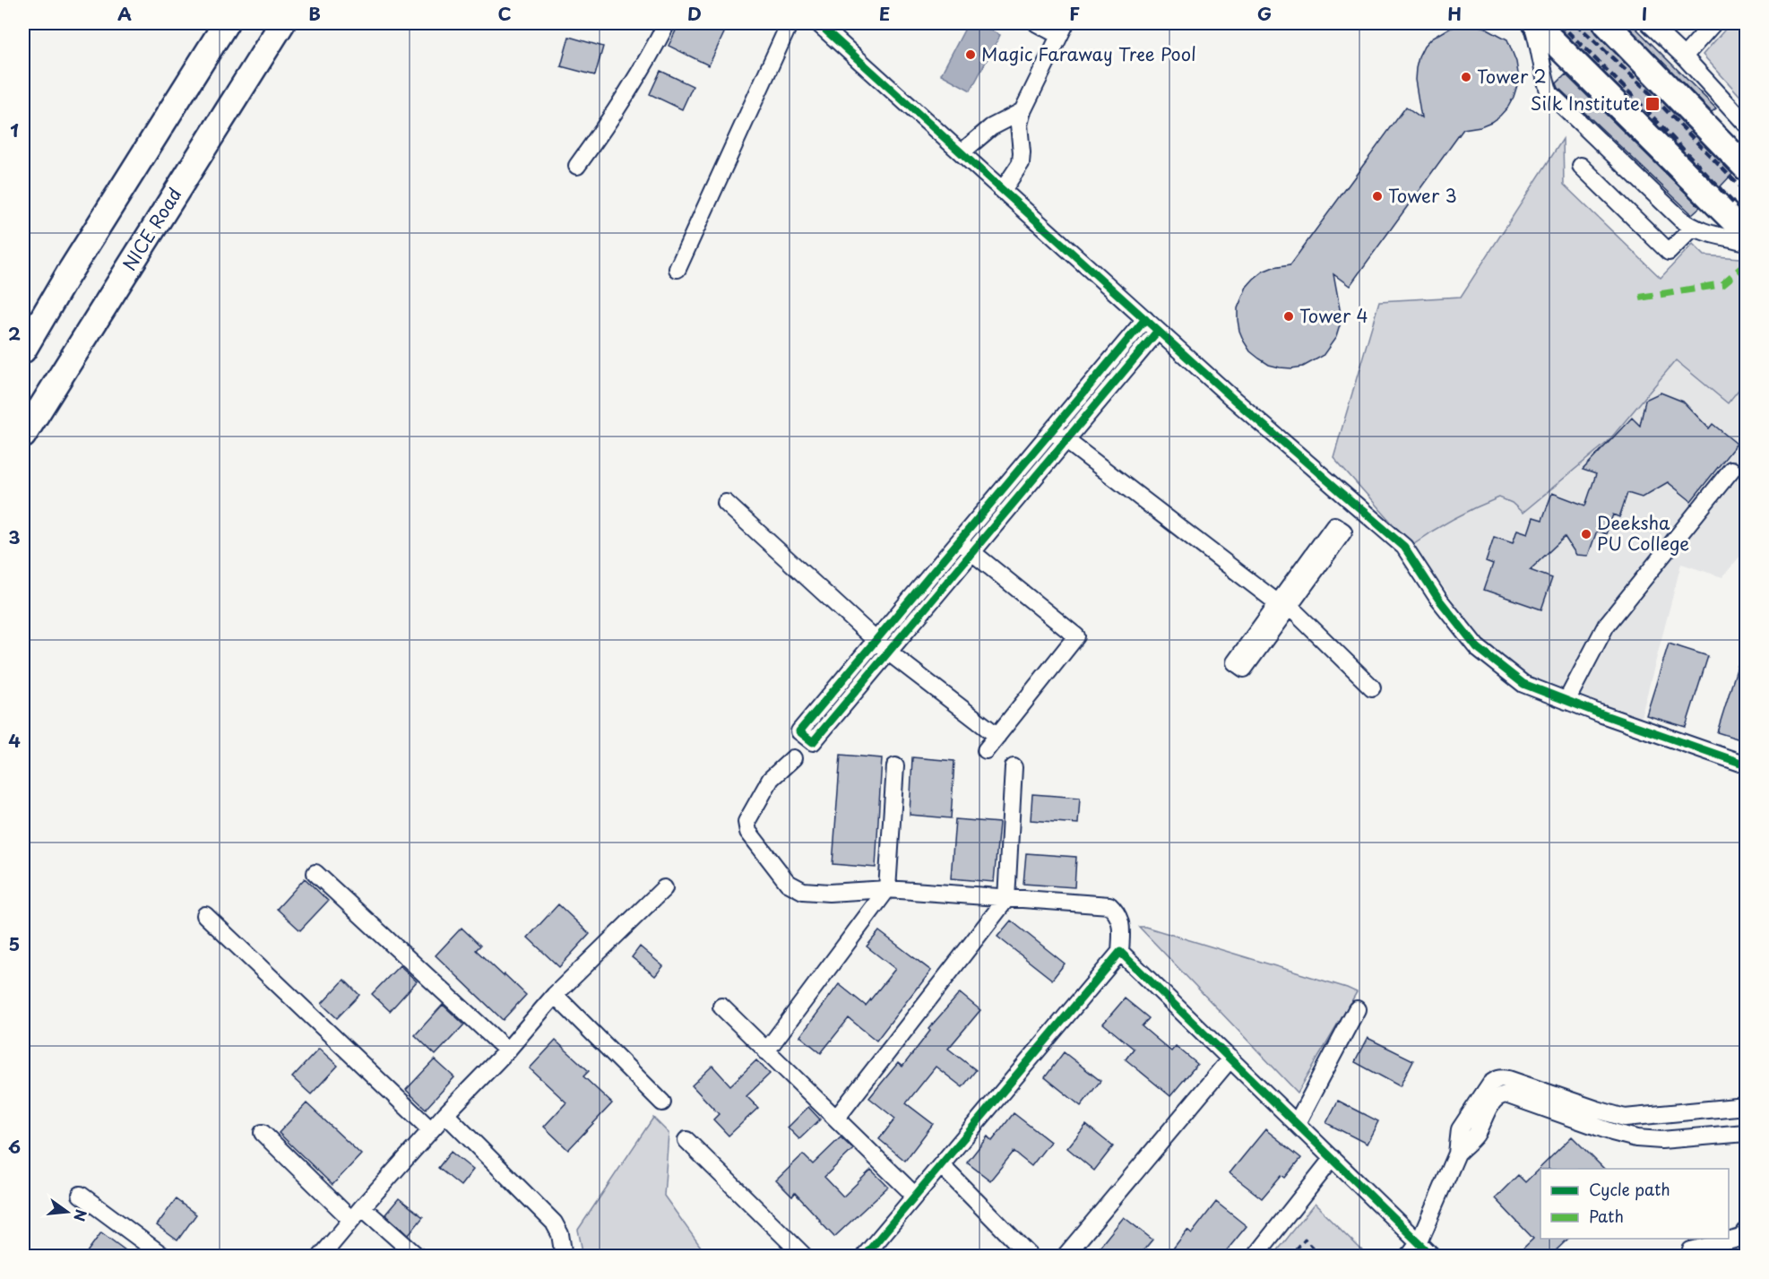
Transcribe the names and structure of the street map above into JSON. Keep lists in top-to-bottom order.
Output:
{
  "streets": {
    "highway": ["NICE Road"]
  },
  "places": {
    "other": [
      "Magic Faraway Tree Pool",
      "Tower 2",
      "Tower 3",
      "Tower 4",
      "Deeksha PU College"
    ],
    "transit": ["Silk Institute"]
  },
  "legend": ["Cycle path", "Path"],
  "north": "right",
  "grid": {
    "columns": [
      "A",
      "B",
      "C",
      "D",
      "E",
      "F",
      "G",
      "H",
      "I"
    ],
    "rows": [
      "1",
      "2",
      "3",
      "4",
      "5",
      "6"
    ]
  }
}
